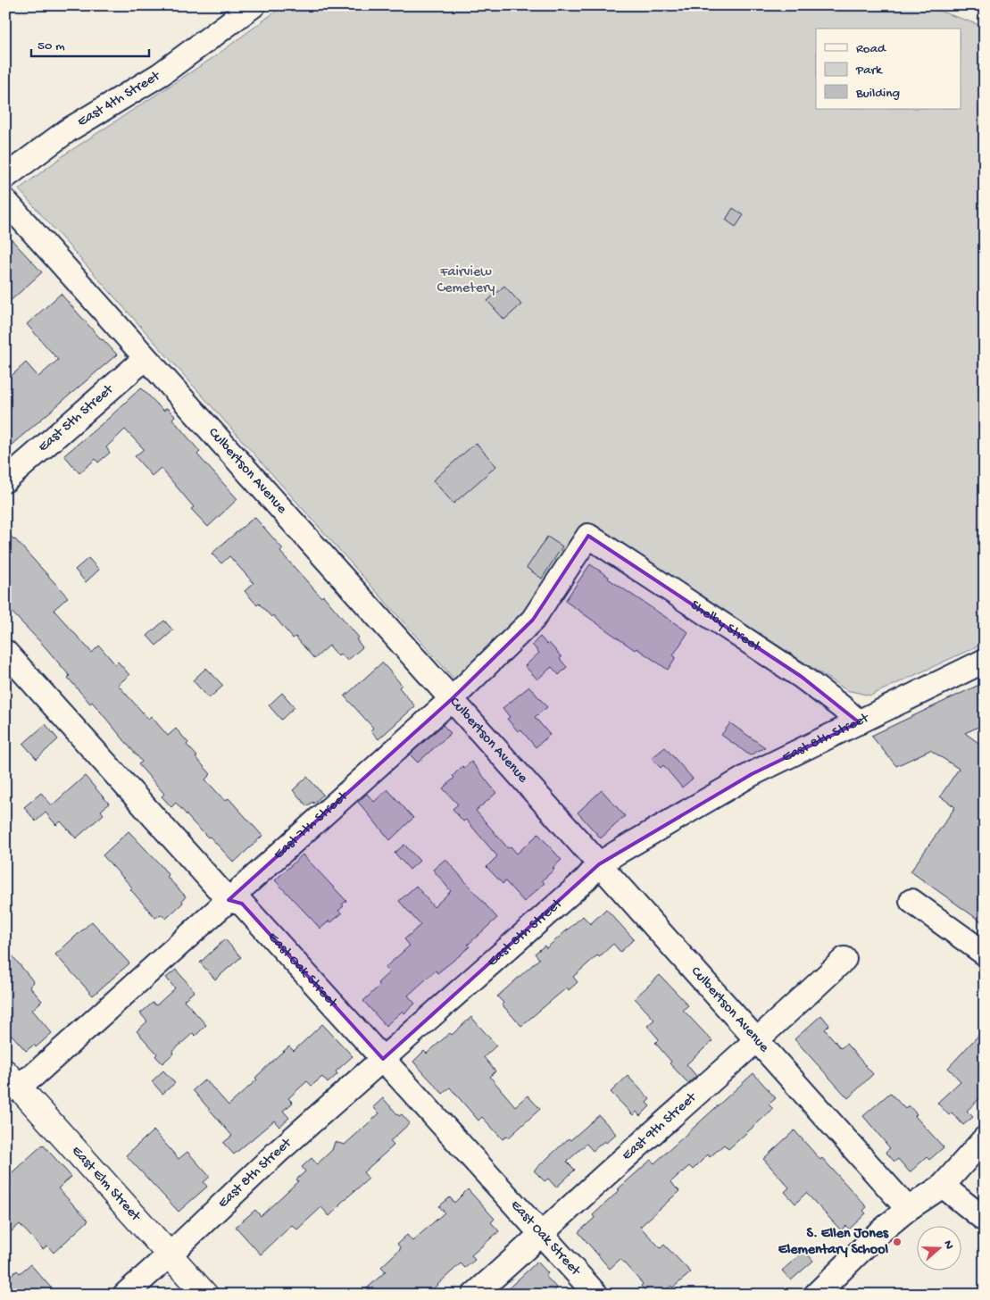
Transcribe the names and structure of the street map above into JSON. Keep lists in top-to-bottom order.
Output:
{
  "streets": {
    "main road": ["East Elm Street"],
    "street": [
      "East 4th Street",
      "East 5th Street",
      "Culbertson Avenue",
      "Shelby Street",
      "East 8th Street",
      "East 7th Street",
      "East Oak Street",
      "East 9th Street"
    ]
  },
  "crossings": [
    ["East 5th Street", "Culbertson Avenue"],
    ["Culbertson Avenue", "East 8th Street"],
    ["Culbertson Avenue", "East 7th Street"],
    ["Culbertson Avenue", "East 9th Street"],
    ["Shelby Street", "East 8th Street"],
    ["Shelby Street", "East 7th Street"],
    ["East 8th Street", "East Oak Street"],
    ["East 8th Street", "East Elm Street"],
    ["East 7th Street", "East Oak Street"],
    ["East 7th Street", "East Elm Street"],
    ["East Oak Street", "East 9th Street"]
  ],
  "parks": ["Fairview Cemetery"],
  "places": ["S. Ellen Jones Elementary School"],
  "legend": ["Road", "Park", "Building"],
  "scale_bar": "50 m",
  "north": "right"
}
